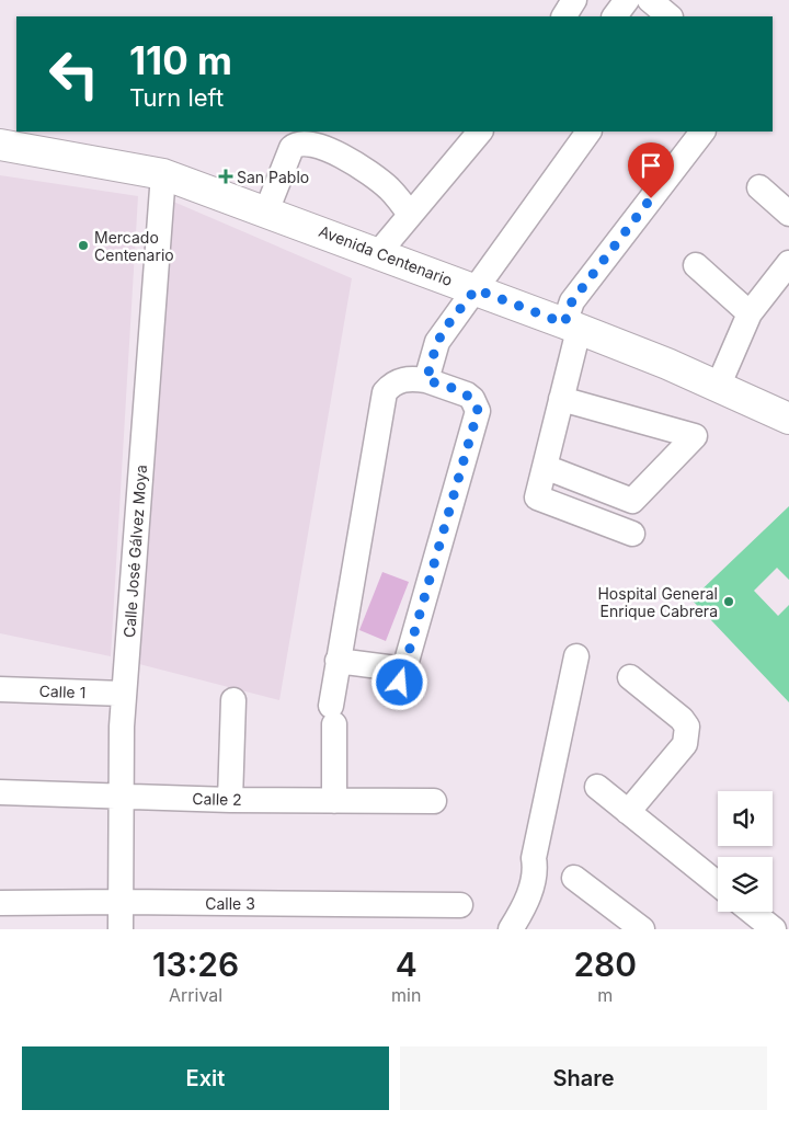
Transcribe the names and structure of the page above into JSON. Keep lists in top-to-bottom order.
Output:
{
  "streets": {
    "main road": ["Avenida Centenario"],
    "street": [
      "Calle José Gálvez Moya",
      "Calle 1",
      "Calle 2",
      "Calle 3"
    ]
  },
  "crossings": [
    ["Avenida Centenario", "Calle José Gálvez Moya"],
    ["Calle José Gálvez Moya", "Calle 1"],
    ["Calle José Gálvez Moya", "Calle 2"],
    ["Calle José Gálvez Moya", "Calle 3"]
  ],
  "places": {
    "health": ["San Pablo"],
    "other": ["Mercado Centenario", "Hospital General Enrique Cabrera"]
  },
  "page": {
    "turn": ["110 m", "Turn left"],
    "eta": [
      "13:26",
      "Arrival",
      "4",
      "min",
      "280",
      "m"
    ],
    "buttons": ["Exit", "Share"]
  }
}
